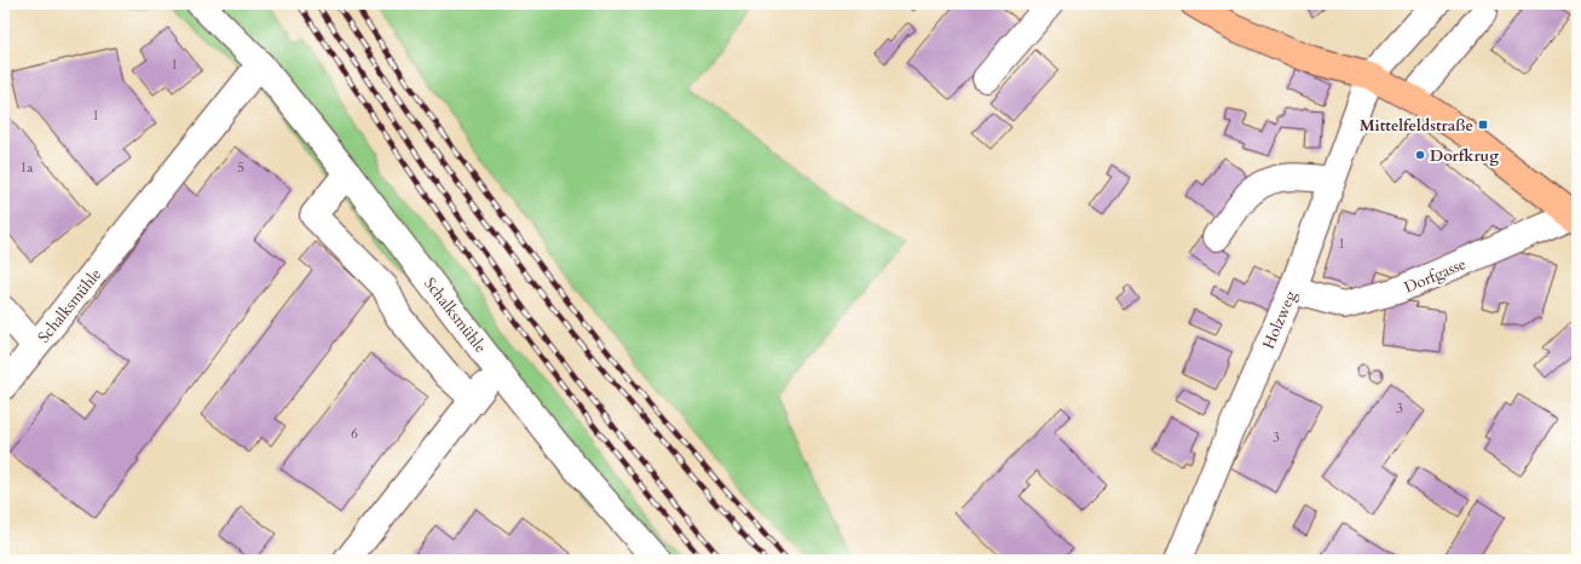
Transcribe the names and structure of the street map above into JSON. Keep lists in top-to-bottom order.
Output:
{
  "streets": {
    "street": ["Dorfgasse", "Schalksmühle", "Holzweg"]
  },
  "crossings": [
    ["Dorfgasse", "Holzweg"]
  ],
  "places": {
    "transit": ["Mittelfeldstraße"],
    "other": ["Dorfkrug"]
  },
  "house_numbers": [
    "1",
    "1",
    "1a",
    "5",
    "1",
    "3",
    "6",
    "3"
  ]
}
